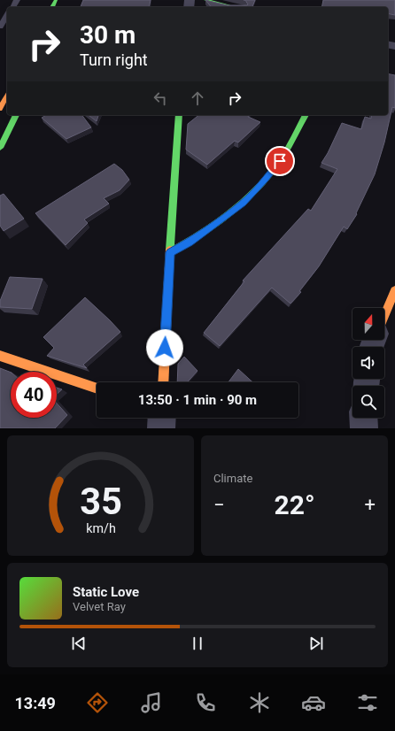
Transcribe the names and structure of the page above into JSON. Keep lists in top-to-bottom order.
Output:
{
  "north": "top",
  "page": {
    "turn": ["30 m", "Turn right"],
    "limit": "40",
    "trip": "13:50 · 1 min · 90 m",
    "tile": "Climate",
    "heat": ["−", "22°", "+"],
    "song": ["Static Love", "Velvet Ray"],
    "tabs": "13:49",
    "gauge": ["35", "km/h"]
  }
}
